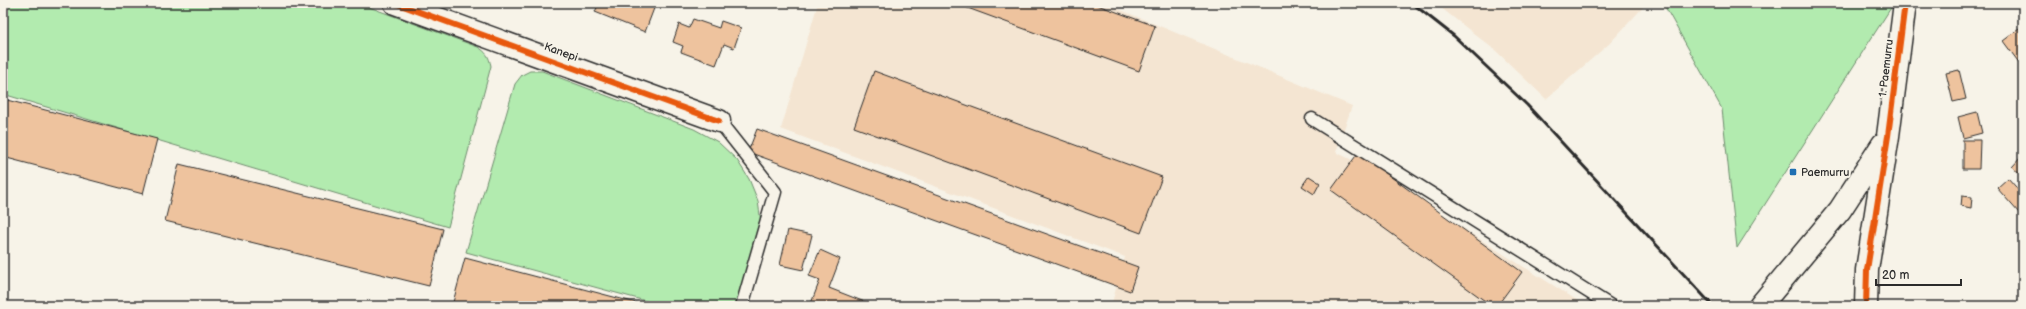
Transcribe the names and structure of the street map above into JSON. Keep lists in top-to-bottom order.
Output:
{
  "streets": {
    "street": ["Kanepi", "1. Paemurru"]
  },
  "places": {
    "transit": ["Paemurru"]
  },
  "scale_bar": "20 m"
}
